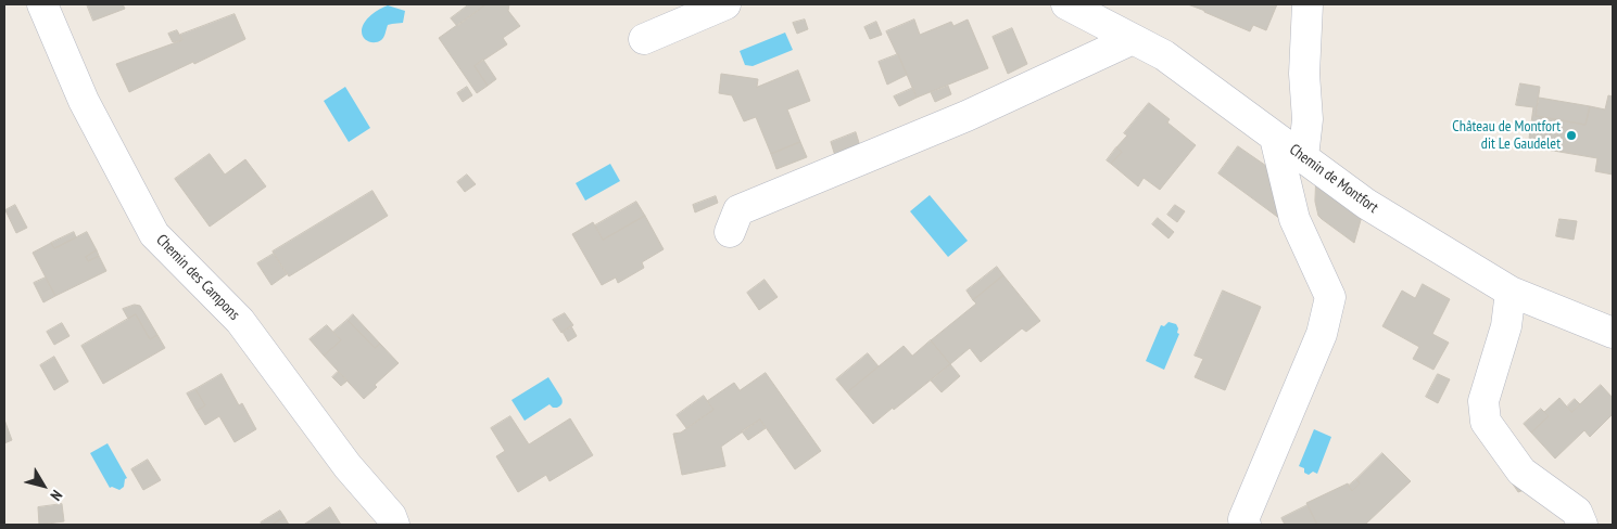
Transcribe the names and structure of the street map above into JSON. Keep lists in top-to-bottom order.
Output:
{
  "streets": {
    "street": ["Chemin de Montfort", "Chemin des Campons"]
  },
  "places": ["Château de Montfort dit Le Gaudelet"],
  "north": "bottom right"
}
